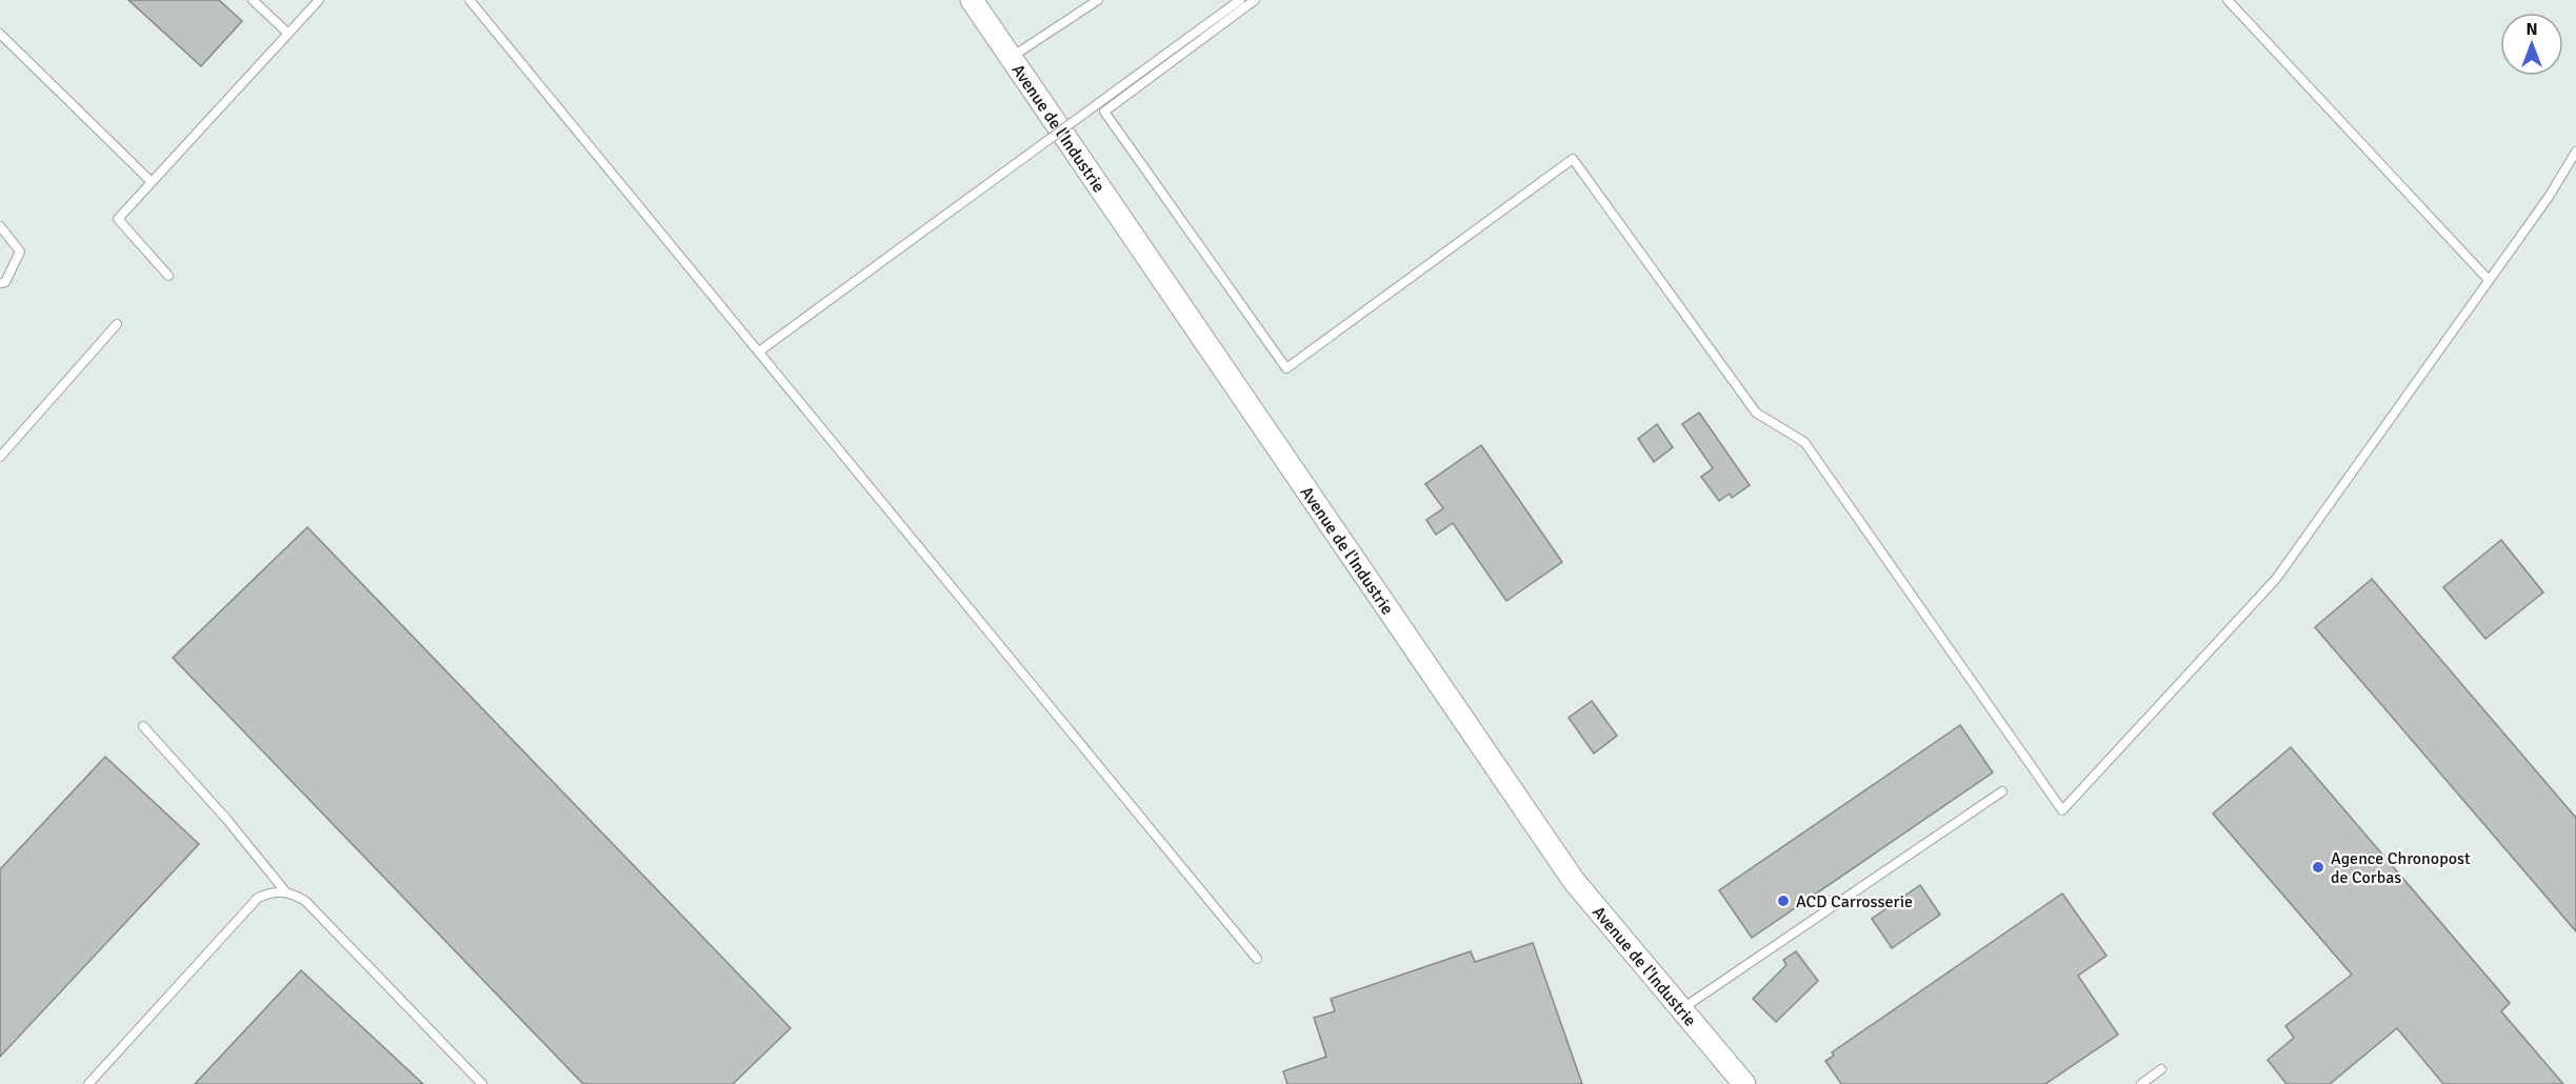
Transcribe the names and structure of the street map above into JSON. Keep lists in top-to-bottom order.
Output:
{
  "streets": {
    "street": ["Avenue de l'Industrie"]
  },
  "places": ["Agence Chronopost de Corbas", "ACD Carrosserie"],
  "north": "top"
}
